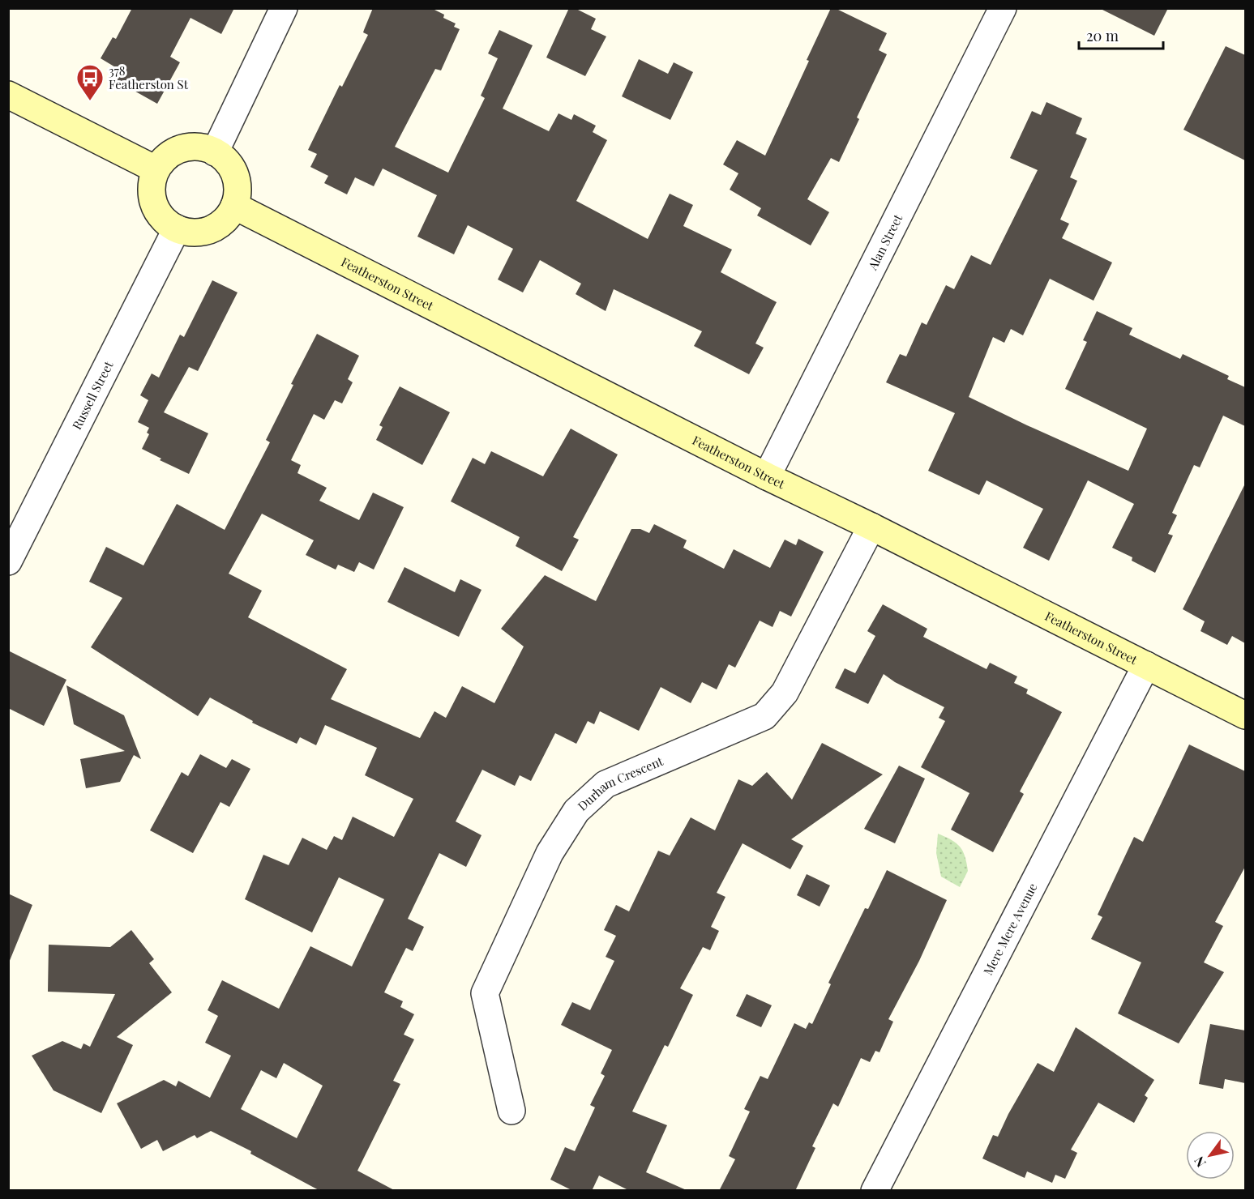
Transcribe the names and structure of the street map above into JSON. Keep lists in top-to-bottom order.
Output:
{
  "streets": {
    "main road": ["Featherston Street"],
    "street": [
      "Alan Street",
      "Russell Street",
      "Durham Crescent",
      "Mere Mere Avenue"
    ]
  },
  "crossings": [
    ["Alan Street", "Featherston Street"],
    ["Featherston Street", "Russell Street"],
    ["Featherston Street", "Durham Crescent"],
    ["Featherston Street", "Mere Mere Avenue"]
  ],
  "places": {
    "bus stop": ["378 Featherston St"]
  },
  "scale_bar": "20 m",
  "north": "bottom left"
}
